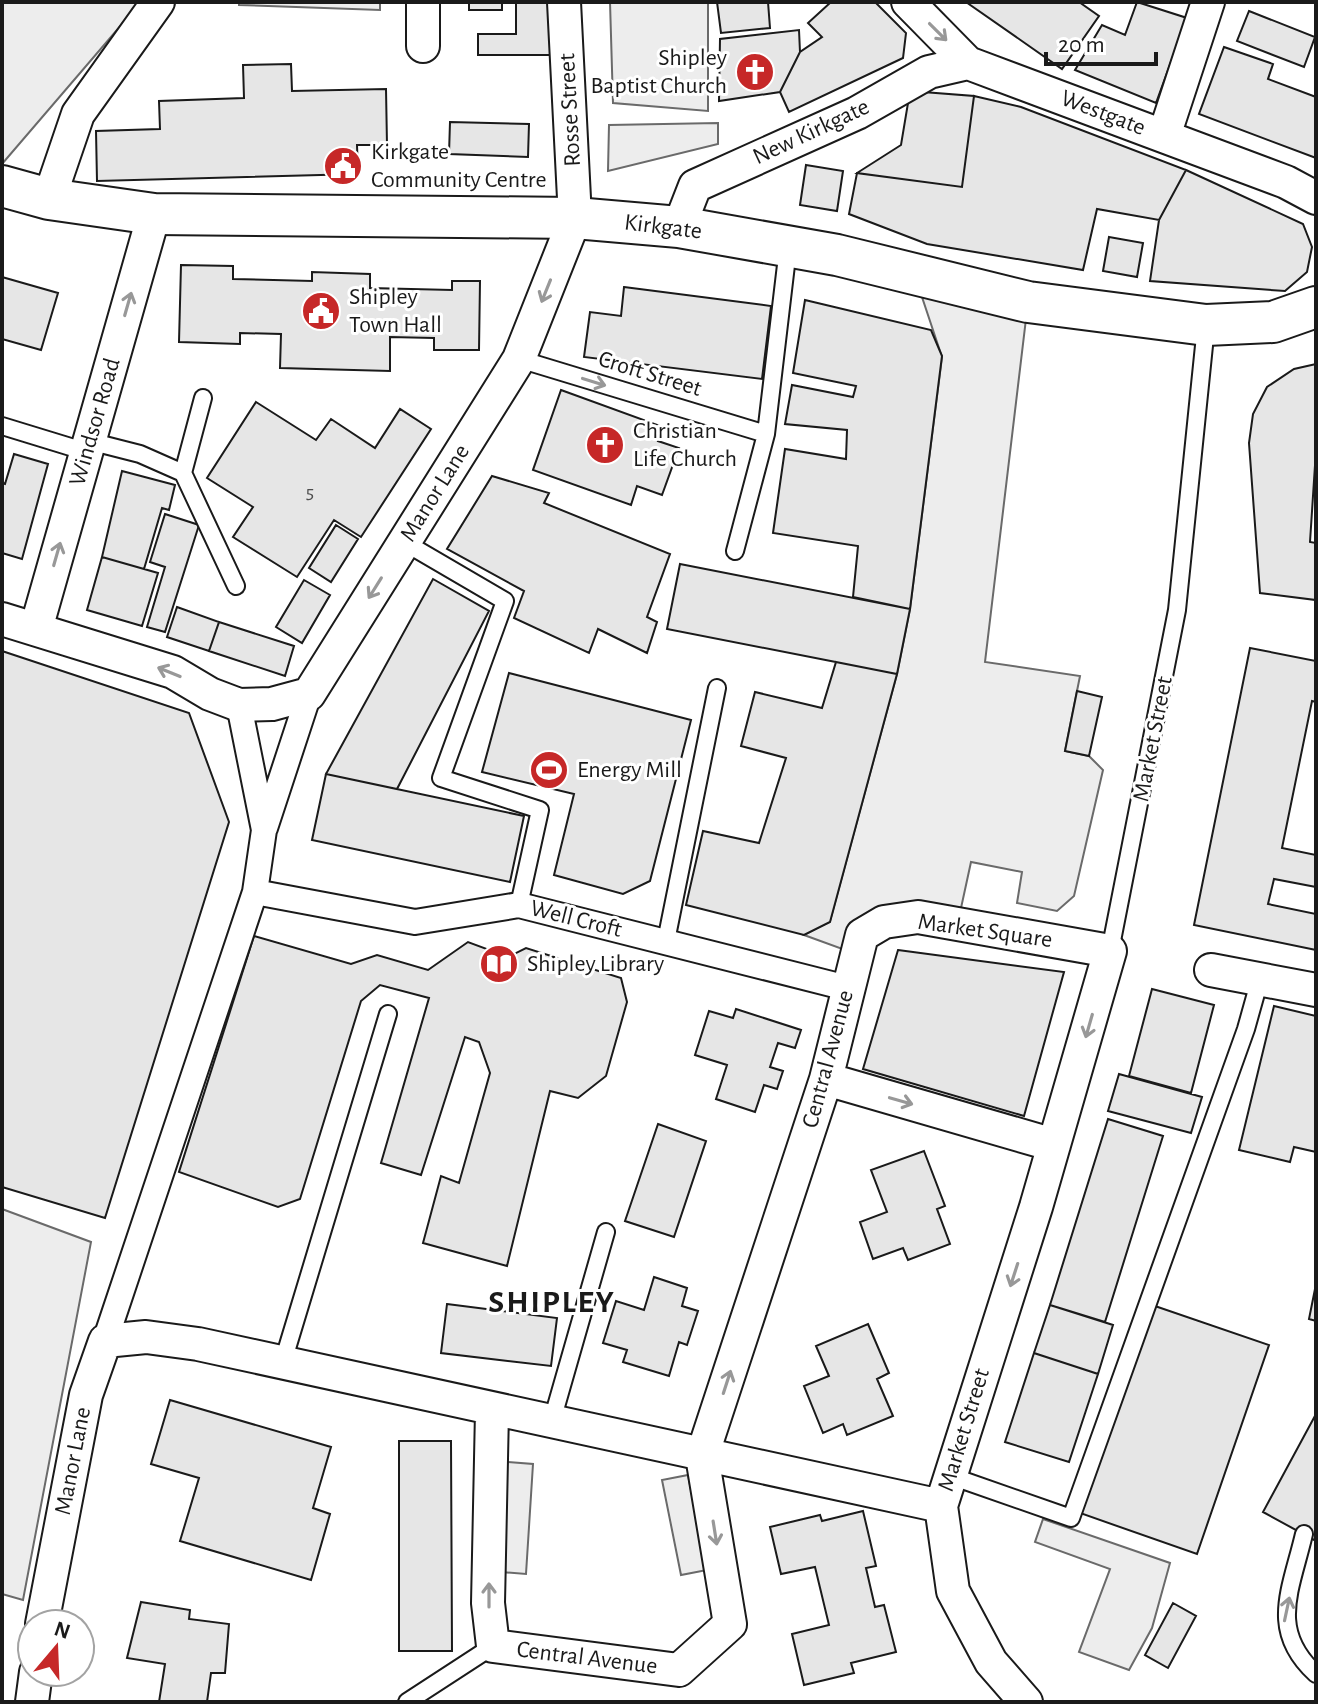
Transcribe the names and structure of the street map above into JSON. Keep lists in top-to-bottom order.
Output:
{
  "streets": {
    "street": [
      "Rosse Street",
      "Westgate",
      "New Kirkgate",
      "Kirkgate",
      "Windsor Road",
      "Manor Lane",
      "Market Street",
      "Well Croft",
      "Market Square",
      "Central Avenue"
    ],
    "lane": ["Croft Street"]
  },
  "crossings": [
    ["Rosse Street", "Kirkgate"],
    ["Rosse Street", "Manor Lane"],
    ["Westgate", "New Kirkgate"],
    ["New Kirkgate", "Kirkgate"],
    ["Kirkgate", "Windsor Road"],
    ["Kirkgate", "Manor Lane"],
    ["Kirkgate", "Market Street"],
    ["Croft Street", "Manor Lane"],
    ["Market Street", "Market Square"],
    ["Well Croft", "Central Avenue"],
    ["Market Square", "Central Avenue"]
  ],
  "one_way": [
    "Croft Street",
    "Windsor Road",
    "Manor Lane",
    "Market Street"
  ],
  "districts": ["SHIPLEY"],
  "places": {
    "church": ["Shipley Baptist Church", "Christian Life Church"],
    "public building": ["Kirkgate Community Centre", "Shipley Town Hall"],
    "sports": ["Energy Mill"],
    "library": ["Shipley Library"]
  },
  "house_numbers": ["5"],
  "scale_bar": "20 m",
  "north": "top"
}
